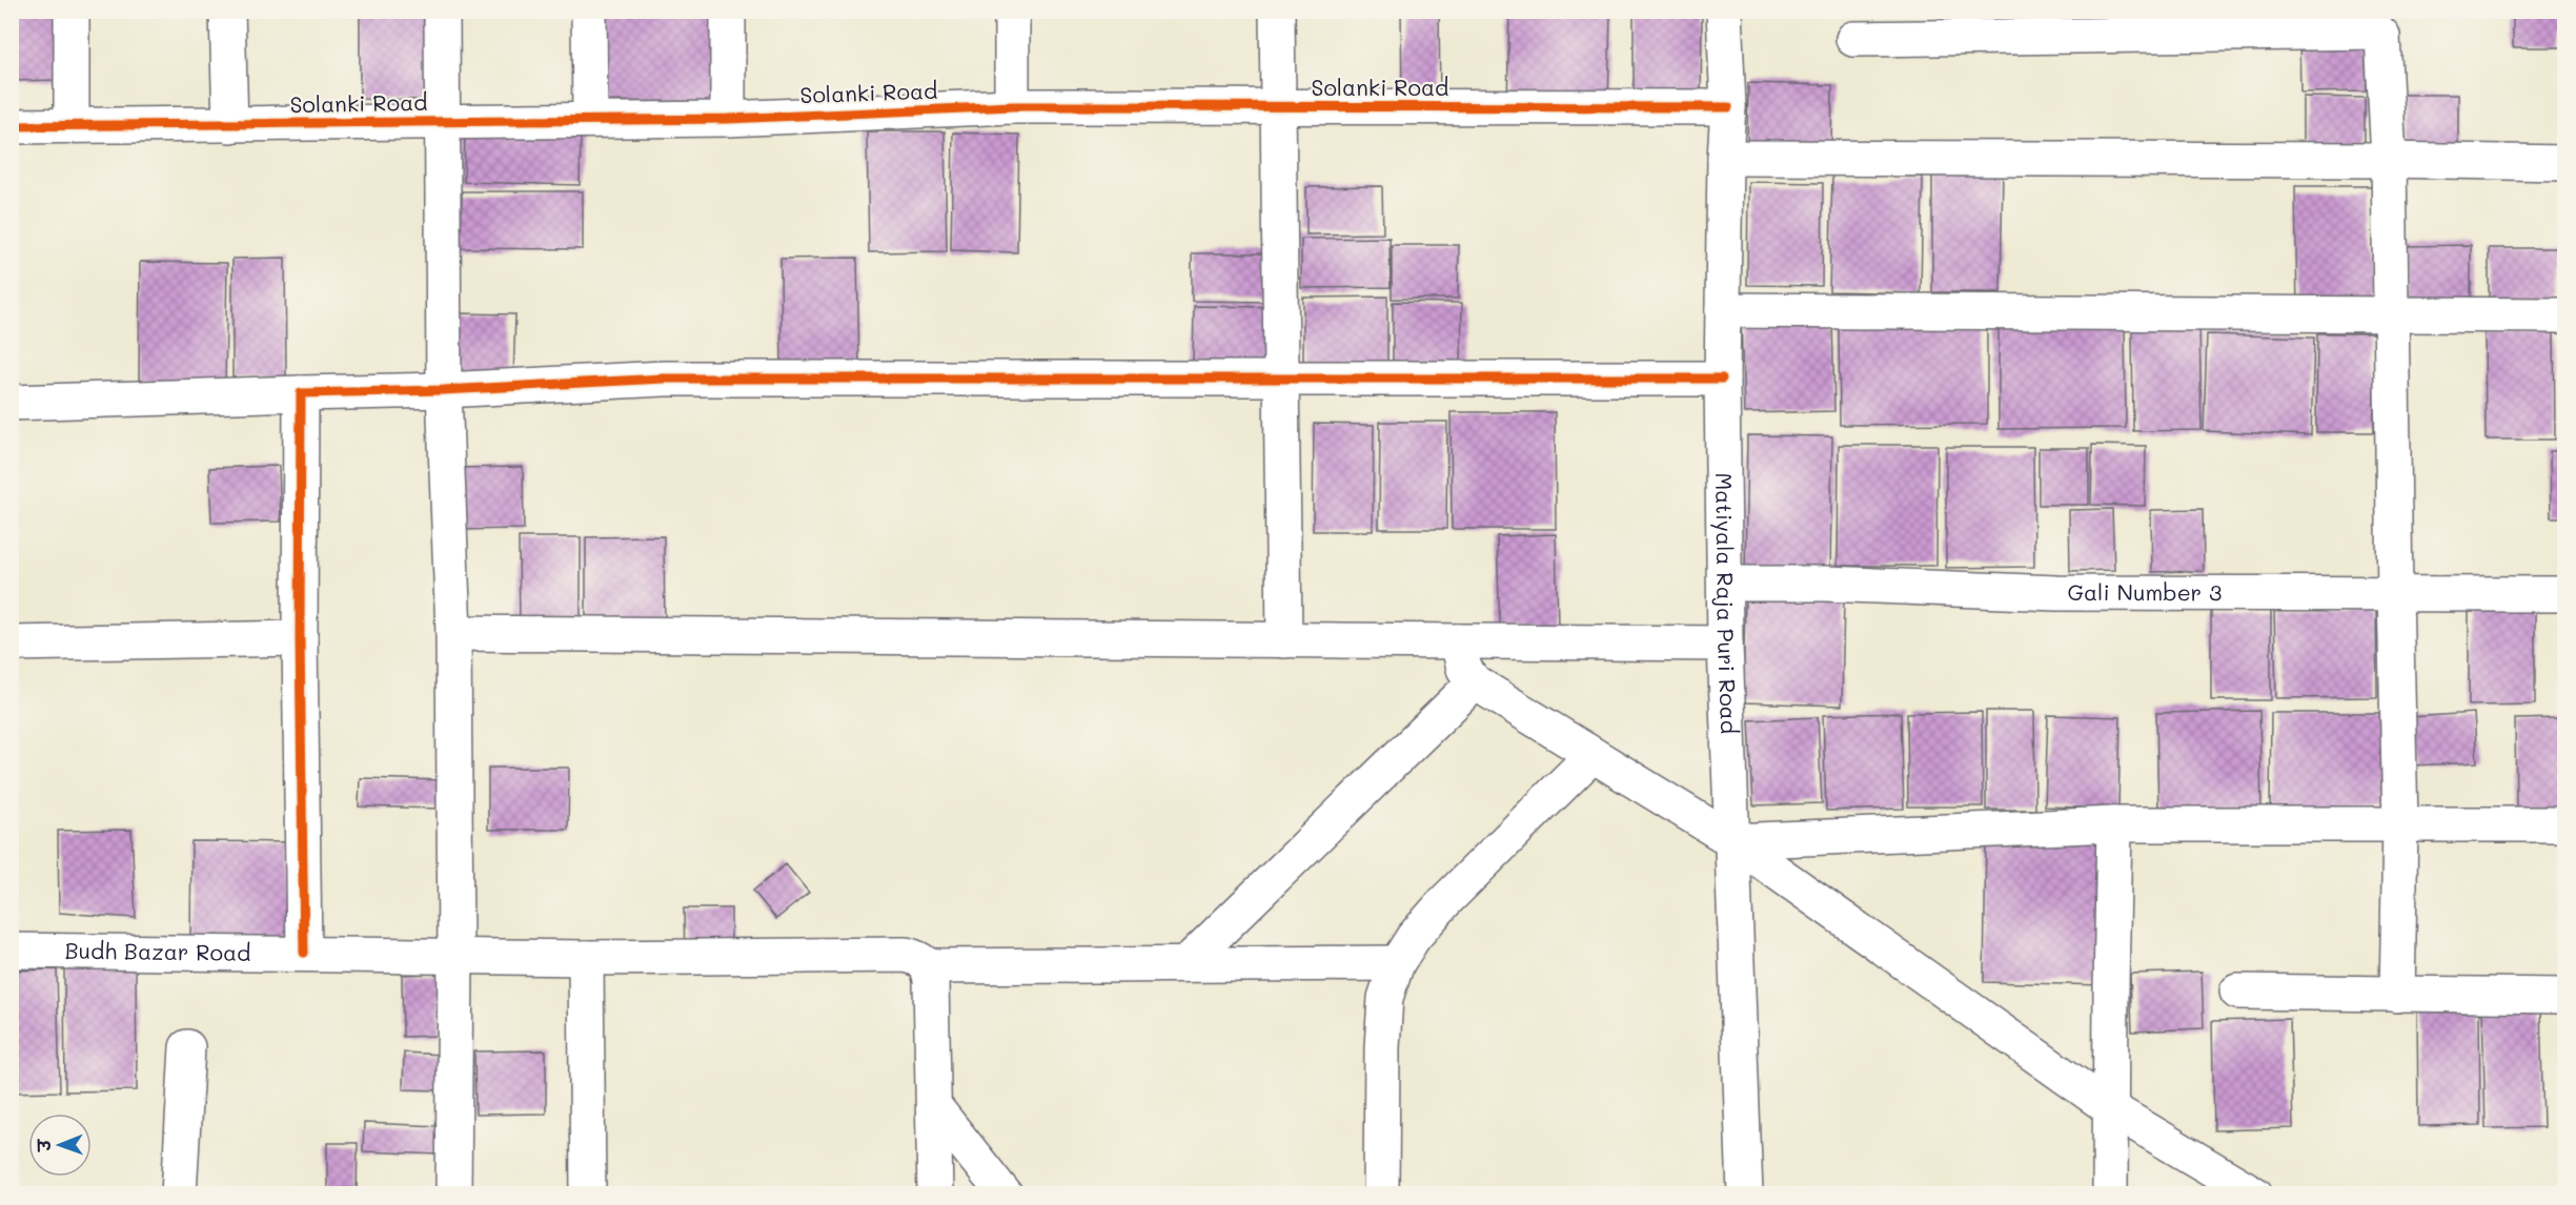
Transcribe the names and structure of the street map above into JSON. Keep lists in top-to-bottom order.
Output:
{
  "streets": {
    "street": [
      "Solanki Road",
      "Gali Number 3",
      "Matiyala Raja Puri Road",
      "Budh Bazar Road"
    ]
  },
  "crossings": [
    ["Solanki Road", "Matiyala Raja Puri Road"],
    ["Gali Number 3", "Matiyala Raja Puri Road"]
  ],
  "north": "left"
}
